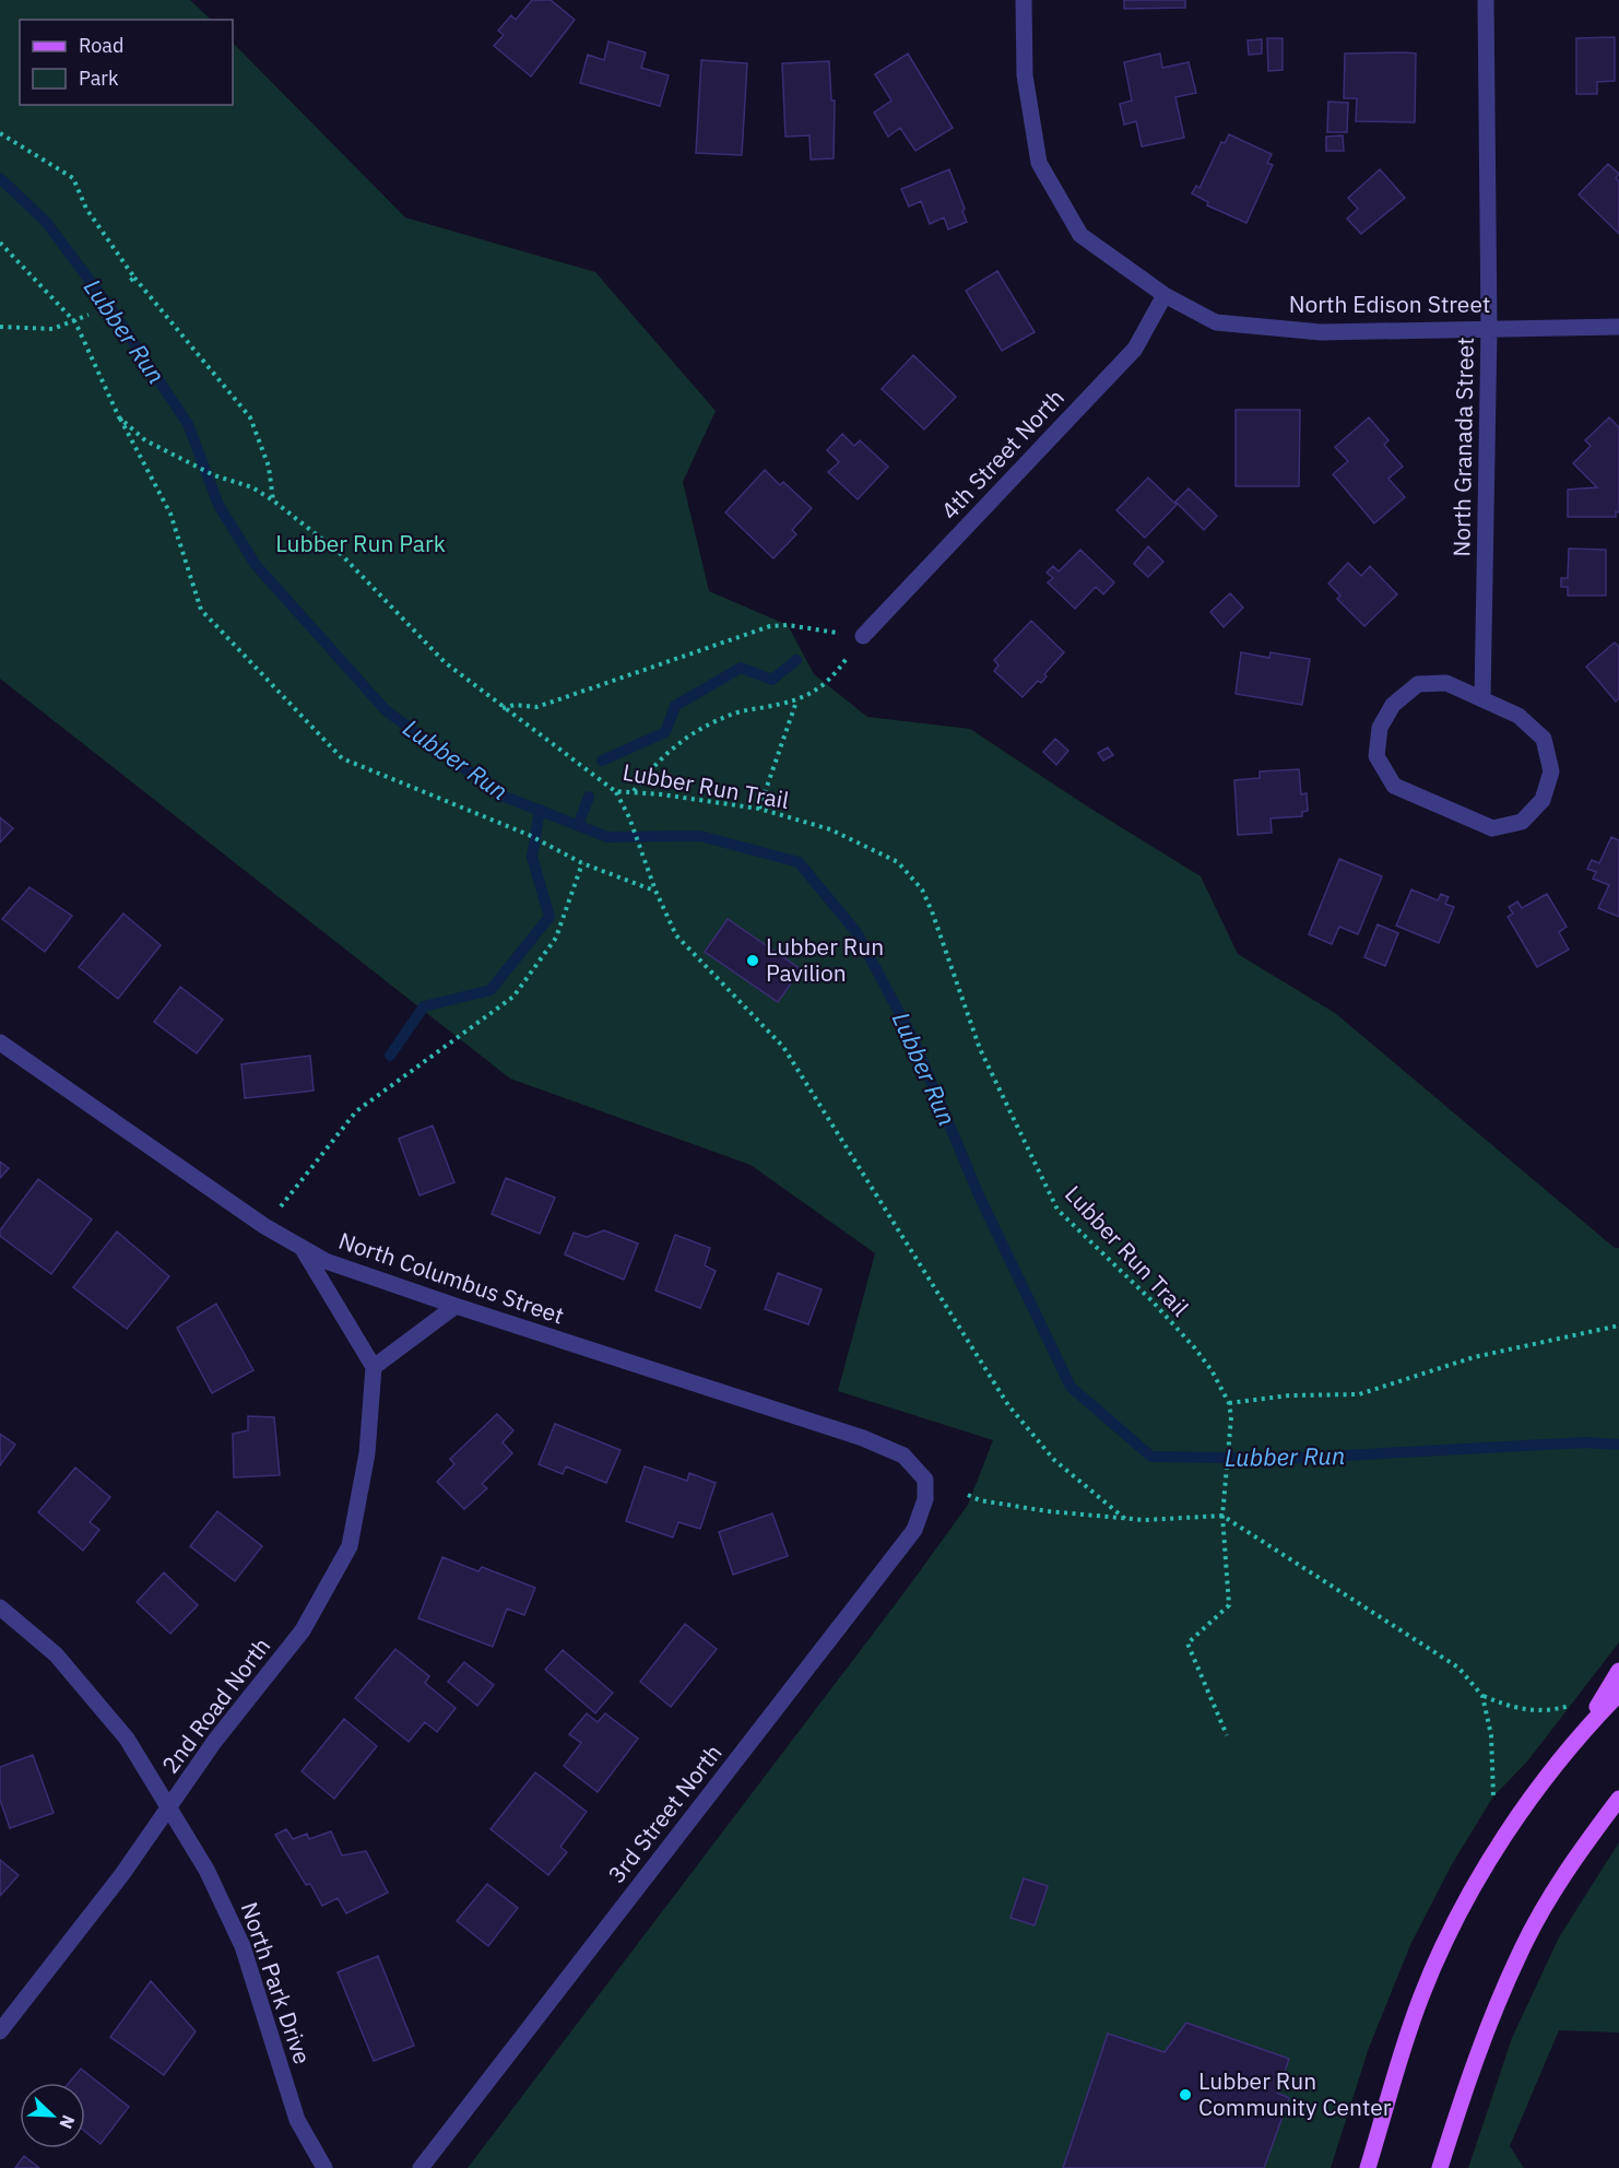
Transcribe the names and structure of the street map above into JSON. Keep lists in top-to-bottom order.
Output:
{
  "streets": {
    "street": [
      "North Edison Street",
      "North Granada Street",
      "4th Street North",
      "North Columbus Street",
      "2nd Road North",
      "3rd Street North",
      "North Park Drive"
    ],
    "path": ["Lubber Run Trail"]
  },
  "crossings": [
    ["North Edison Street", "North Granada Street"],
    ["North Edison Street", "4th Street North"],
    ["North Columbus Street", "3rd Street North"],
    ["2nd Road North", "North Park Drive"]
  ],
  "water": ["Lubber Run"],
  "parks": ["Lubber Run Park"],
  "places": ["Lubber Run Pavilion", "Lubber Run Community Center"],
  "legend": ["Road", "Park"],
  "north": "bottom right"
}
